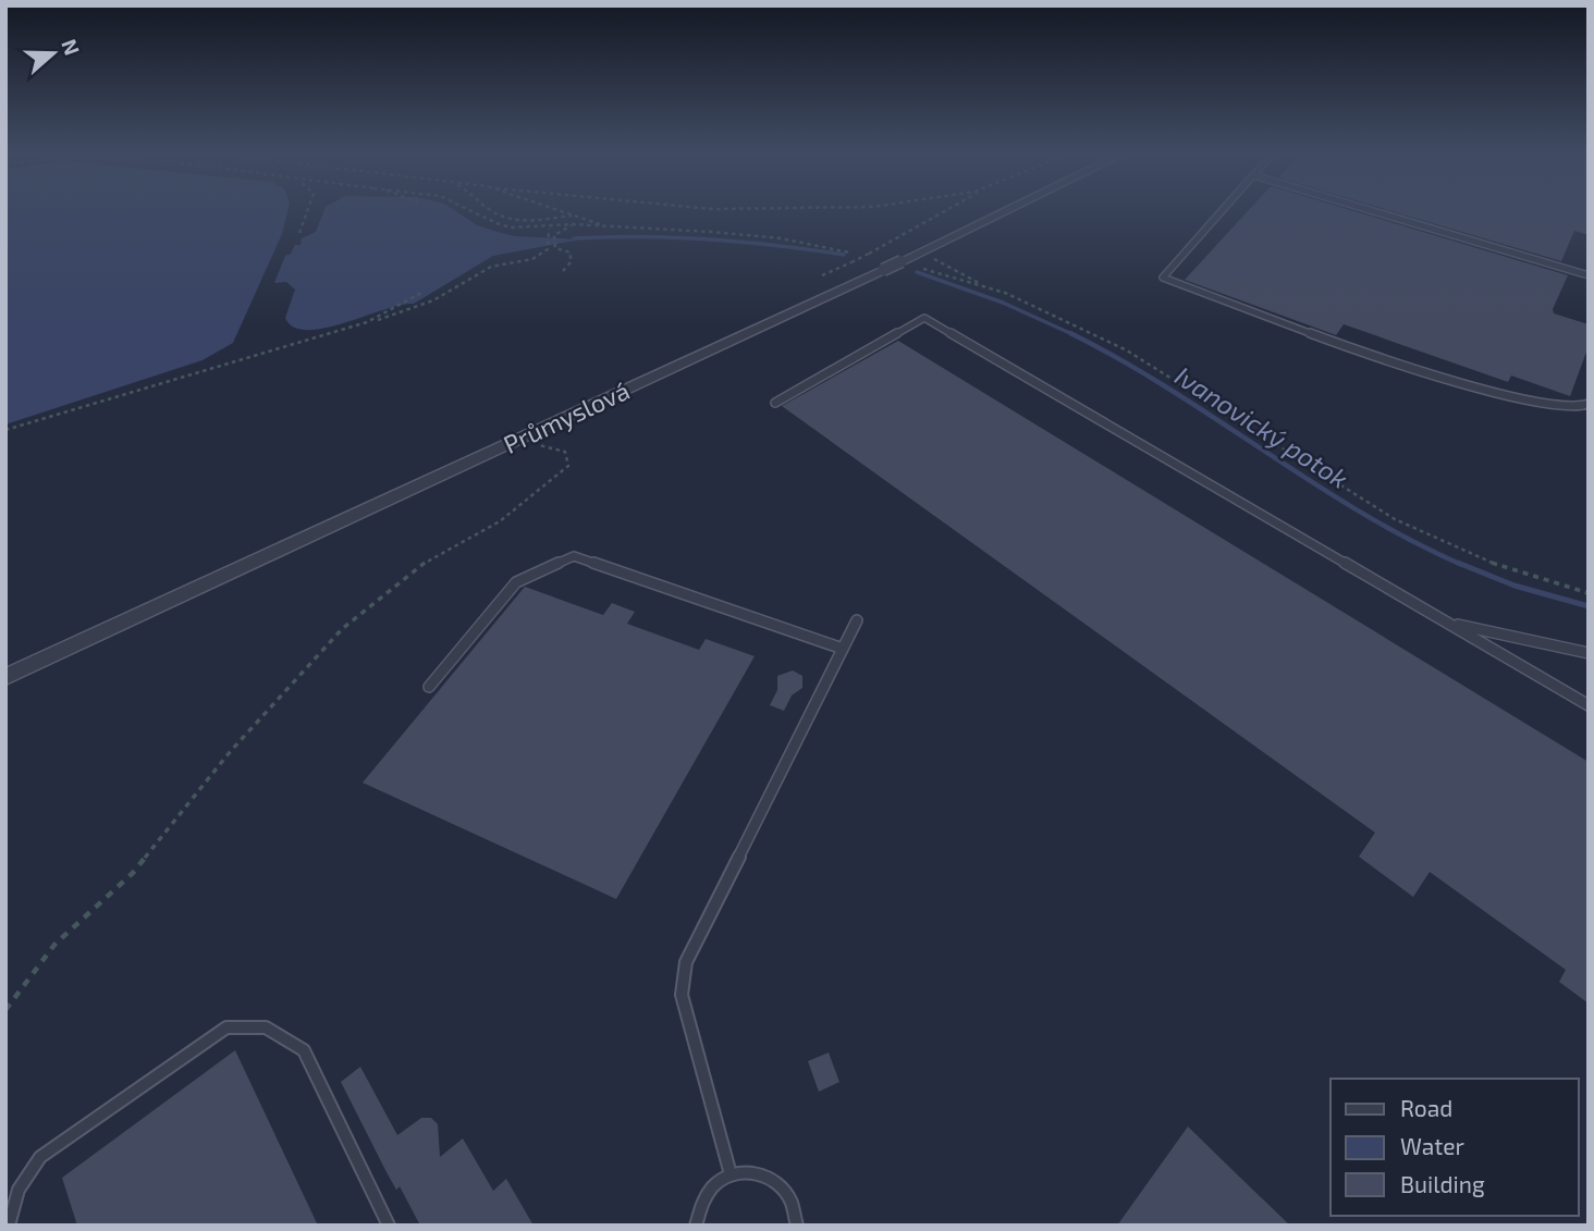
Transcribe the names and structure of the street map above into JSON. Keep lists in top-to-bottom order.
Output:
{
  "streets": {
    "street": ["Průmyslová"]
  },
  "water": ["Ivanovický potok"],
  "legend": ["Road", "Water", "Building"],
  "north": "right"
}
